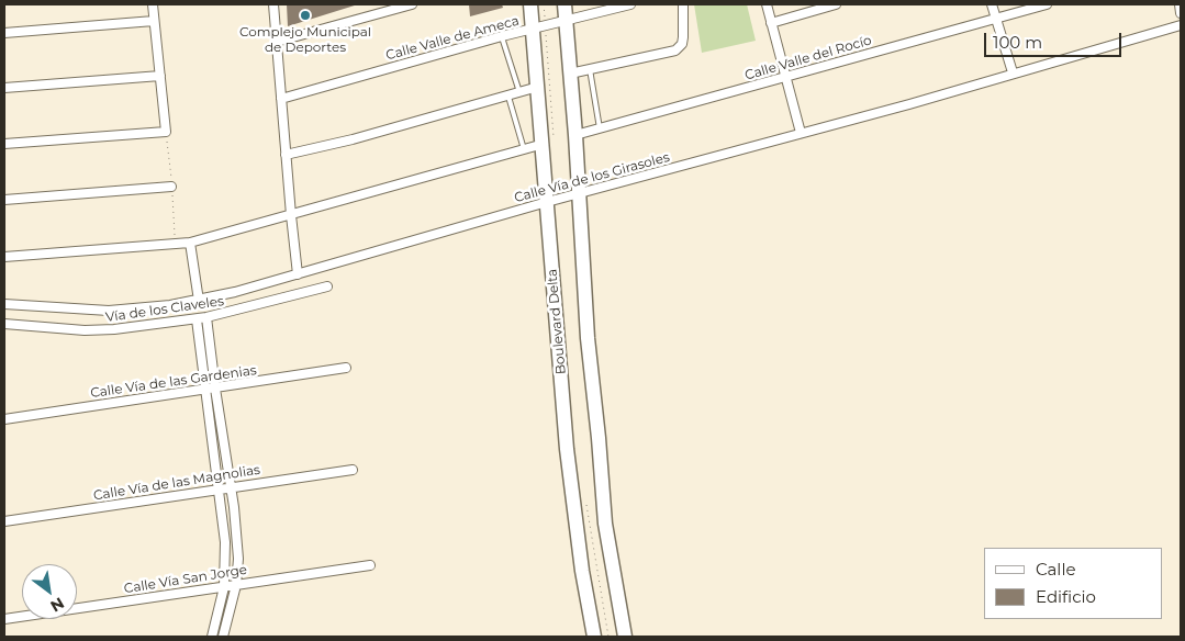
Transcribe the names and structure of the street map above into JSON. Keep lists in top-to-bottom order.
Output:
{
  "streets": {
    "main road": ["Boulevard Delta"],
    "street": [
      "Calle Valle de Ameca",
      "Calle Valle del Rocío",
      "Calle Vía de los Girasoles",
      "Vía de los Claveles",
      "Calle Vía de las Gardenias",
      "Calle Vía de las Magnolias",
      "Calle Vía San Jorge"
    ]
  },
  "crossings": [
    ["Calle Valle de Ameca", "Boulevard Delta"],
    ["Calle Vía de los Girasoles", "Boulevard Delta"]
  ],
  "places": ["Complejo Municipal de Deportes"],
  "legend": ["Calle", "Edificio"],
  "scale_bar": "100 m",
  "north": "bottom right"
}
